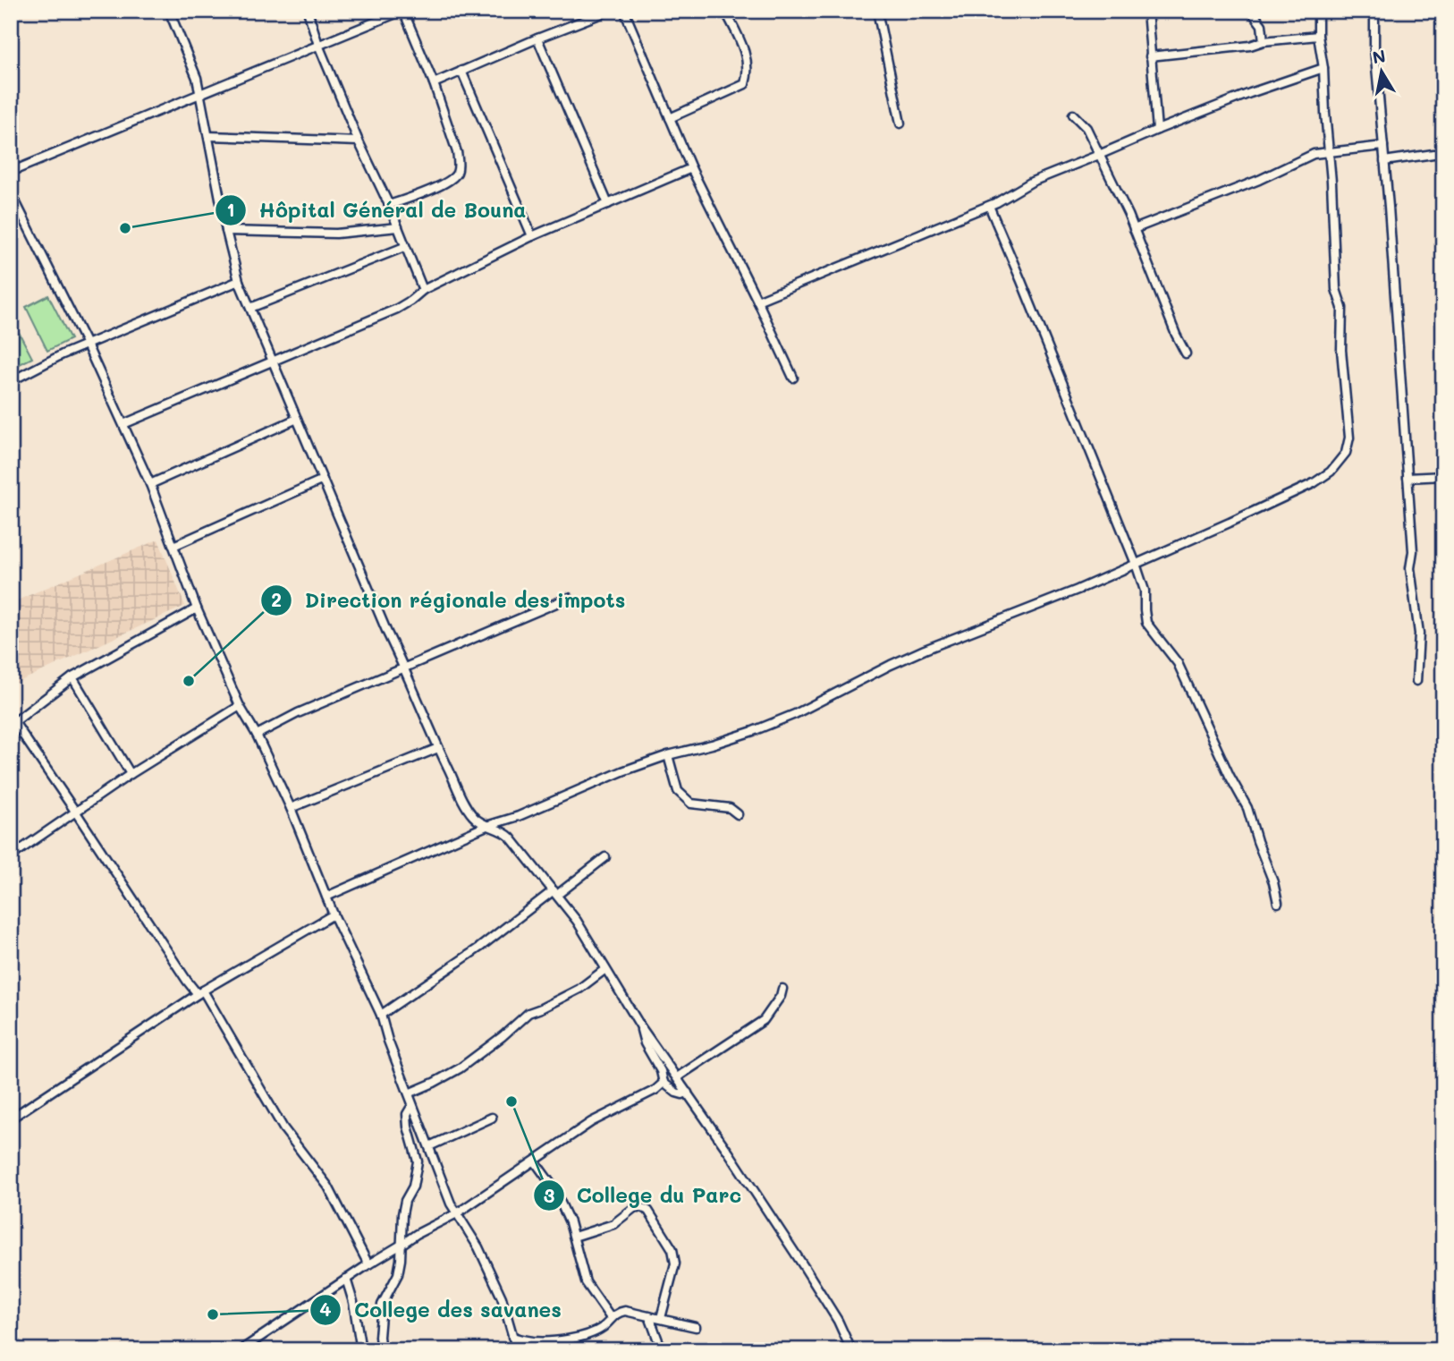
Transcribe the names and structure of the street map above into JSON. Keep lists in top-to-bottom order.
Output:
{
  "places": [
    "Hôpital Général de Bouna",
    "Direction régionale des impots",
    "College du Parc",
    "College des savanes"
  ],
  "north": "top"
}
